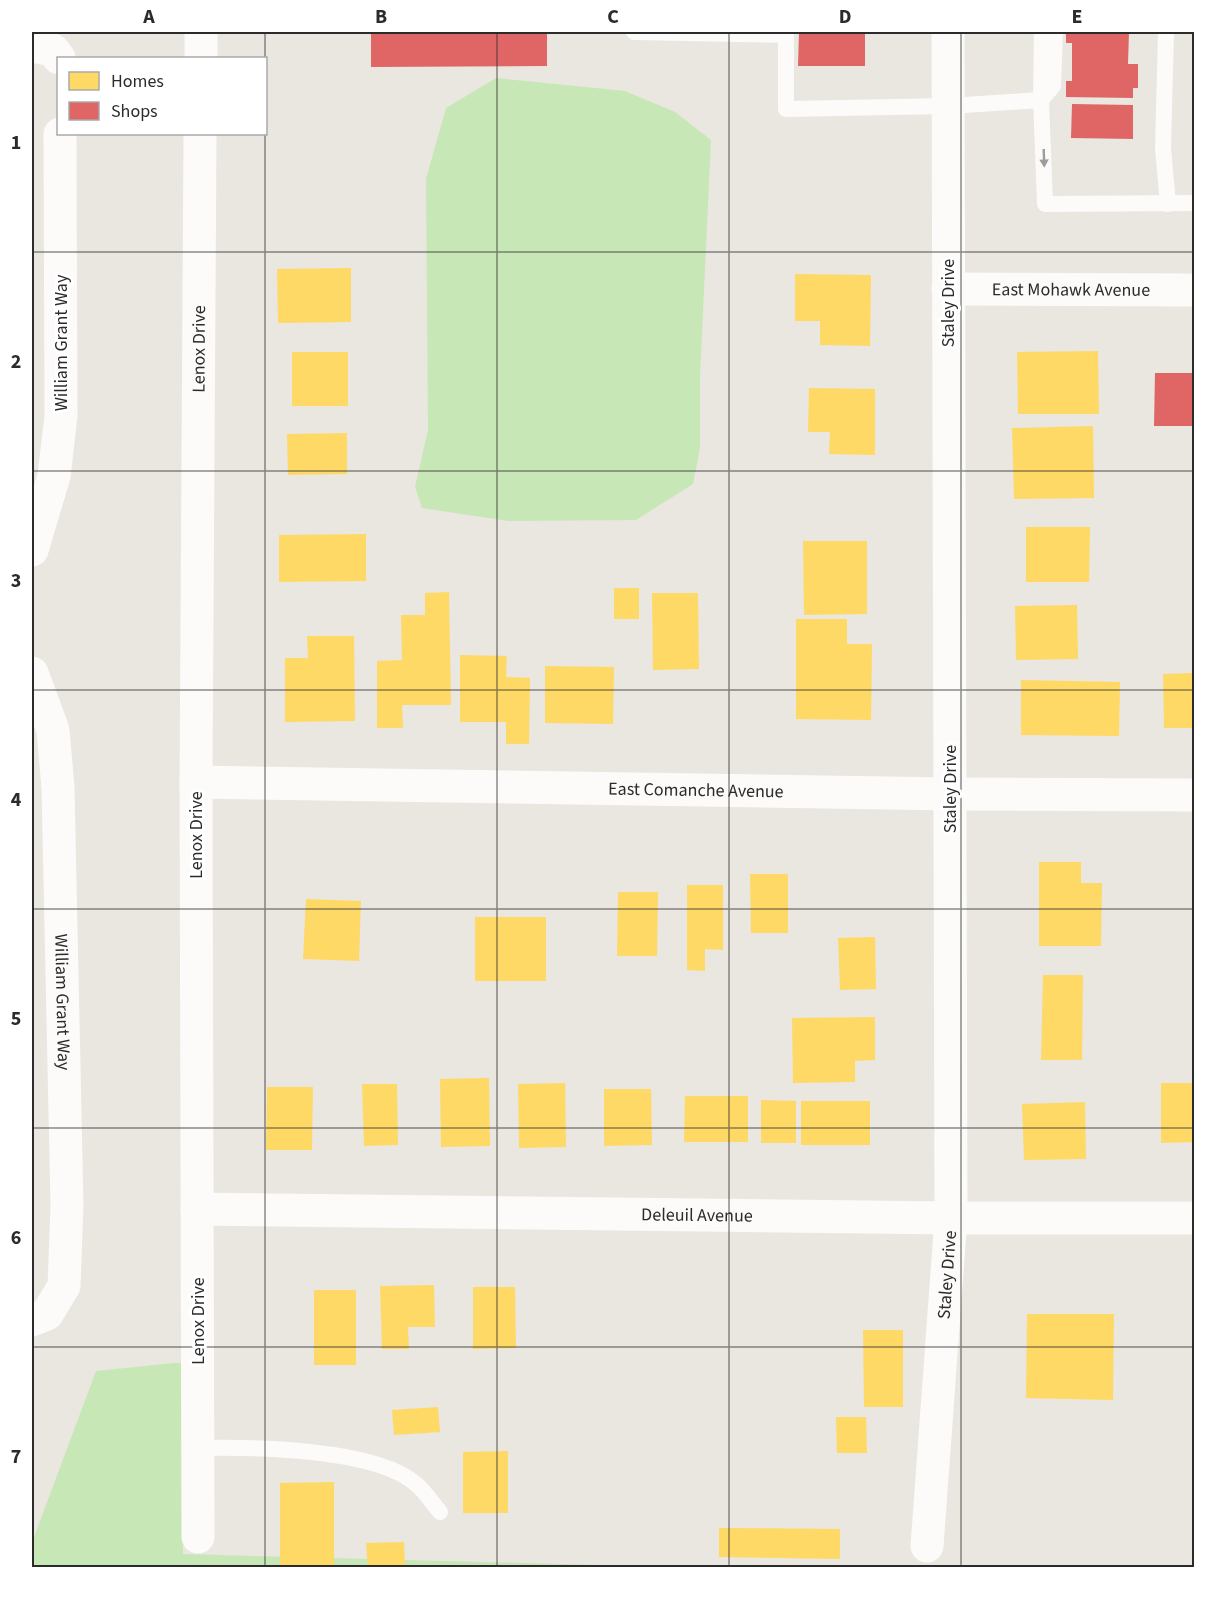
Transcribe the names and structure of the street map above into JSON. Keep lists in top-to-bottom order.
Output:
{
  "streets": {
    "street": [
      "East Mohawk Avenue",
      "Staley Drive",
      "William Grant Way",
      "Lenox Drive",
      "East Comanche Avenue",
      "Deleuil Avenue"
    ]
  },
  "crossings": [
    ["East Mohawk Avenue", "Staley Drive"],
    ["Staley Drive", "East Comanche Avenue"],
    ["Staley Drive", "Deleuil Avenue"],
    ["Lenox Drive", "East Comanche Avenue"],
    ["Lenox Drive", "Deleuil Avenue"]
  ],
  "legend": ["Homes", "Shops"],
  "grid": {
    "columns": [
      "A",
      "B",
      "C",
      "D",
      "E"
    ],
    "rows": [
      "1",
      "2",
      "3",
      "4",
      "5",
      "6",
      "7"
    ]
  }
}
